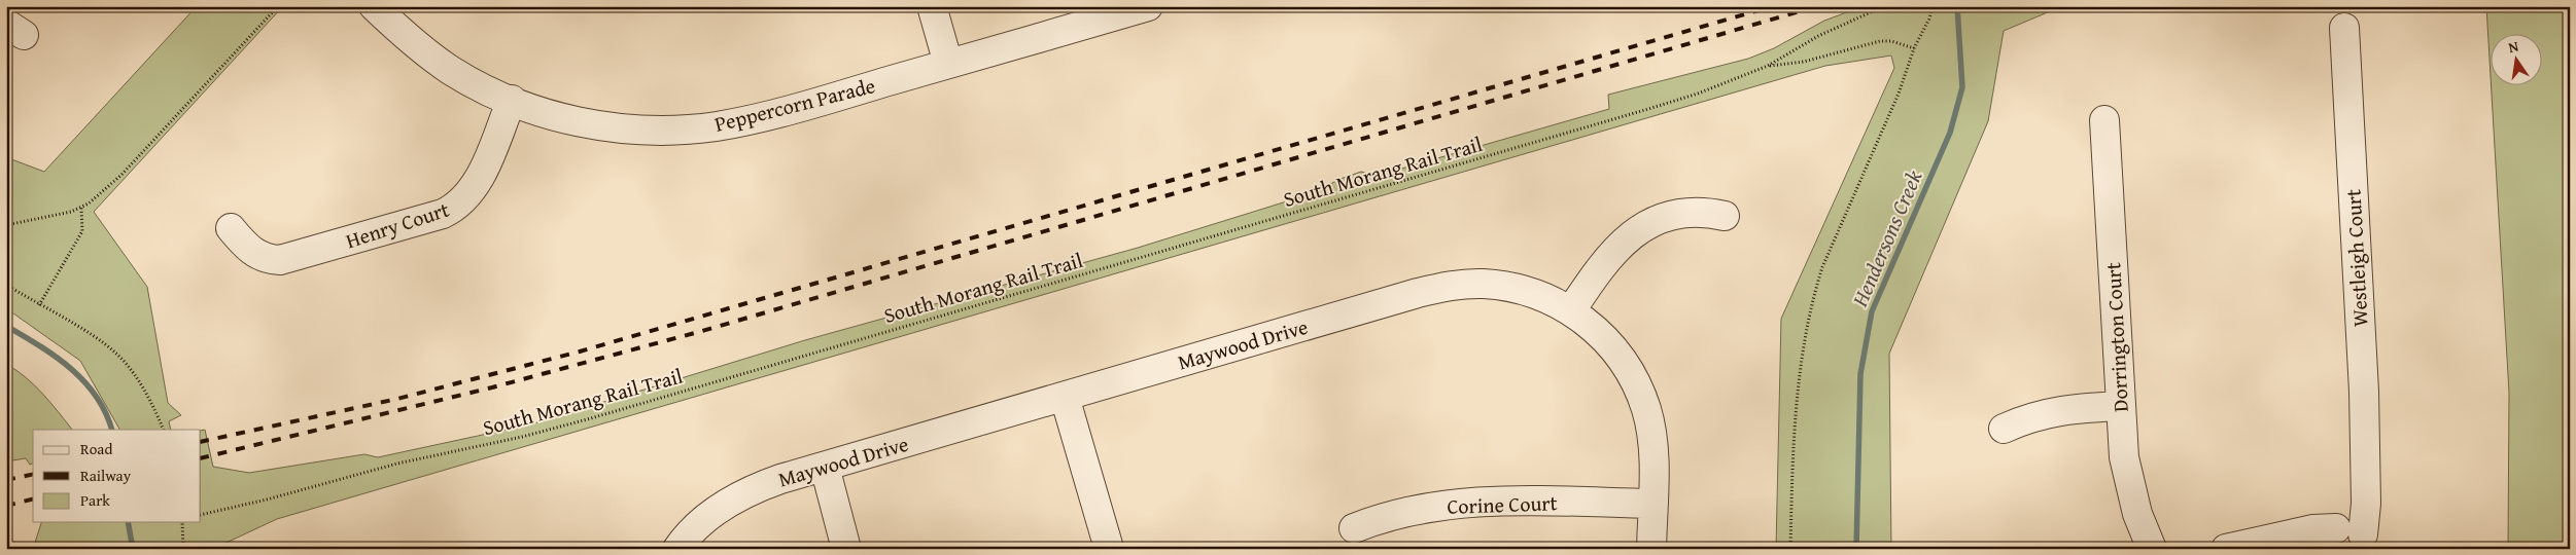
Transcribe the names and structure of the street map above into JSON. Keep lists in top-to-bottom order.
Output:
{
  "streets": {
    "street": [
      "Peppercorn Parade",
      "Henry Court",
      "Westleigh Court",
      "Dorrington Court",
      "Maywood Drive",
      "Corine Court"
    ],
    "path": ["South Morang Rail Trail"]
  },
  "crossings": [
    ["Peppercorn Parade", "Henry Court"],
    ["Maywood Drive", "Corine Court"]
  ],
  "water": ["Hendersons Creek"],
  "legend": ["Road", "Railway", "Park"],
  "north": "top"
}
